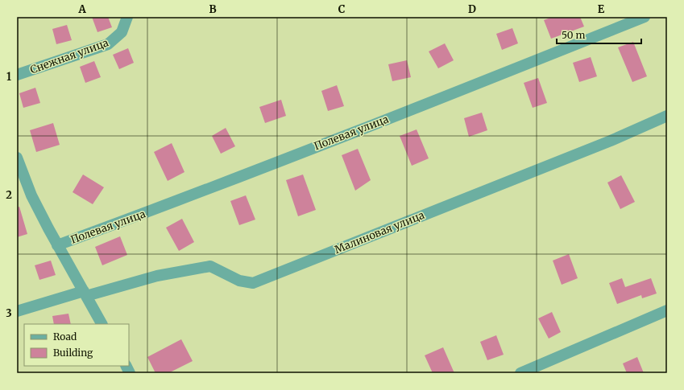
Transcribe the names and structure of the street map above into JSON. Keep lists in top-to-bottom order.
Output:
{
  "streets": {
    "street": ["Снежная улица", "Полевая улица", "Малиновая улица"]
  },
  "legend": ["Road", "Building"],
  "scale_bar": "50 m",
  "grid": {
    "columns": [
      "A",
      "B",
      "C",
      "D",
      "E"
    ],
    "rows": ["1", "2", "3"]
  }
}
